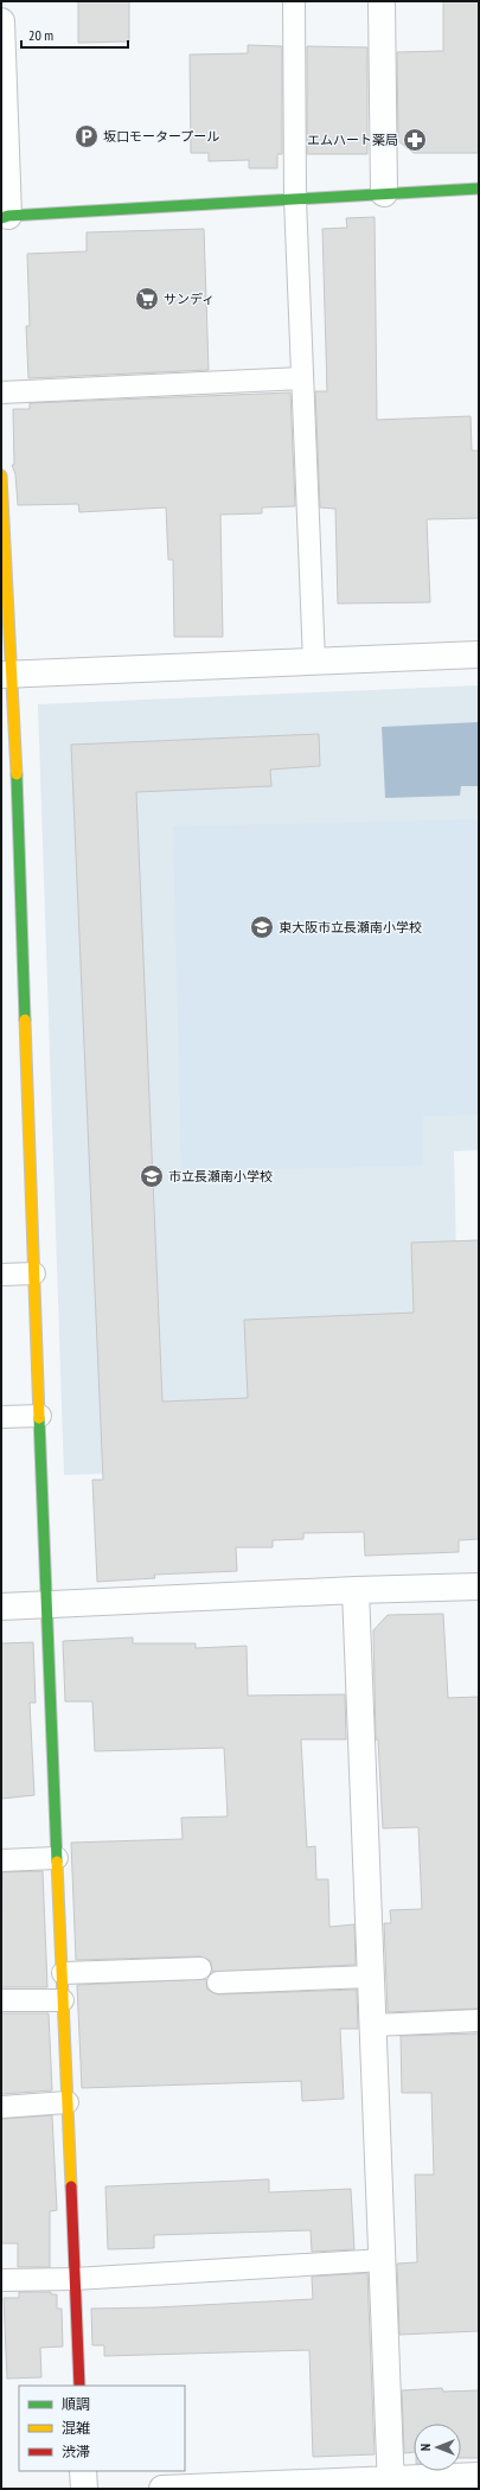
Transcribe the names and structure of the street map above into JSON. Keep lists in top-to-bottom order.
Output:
{
  "places": {
    "parking": ["坂口モータープール"],
    "pharmacy": ["エムハート薬局"],
    "supermarket": ["サンディ"],
    "school or university": ["東大阪市立長瀬南小学校", "市立長瀬南小学校"]
  },
  "legend": ["順調", "混雑", "渋滞"],
  "scale_bar": "20 m",
  "north": "left"
}
